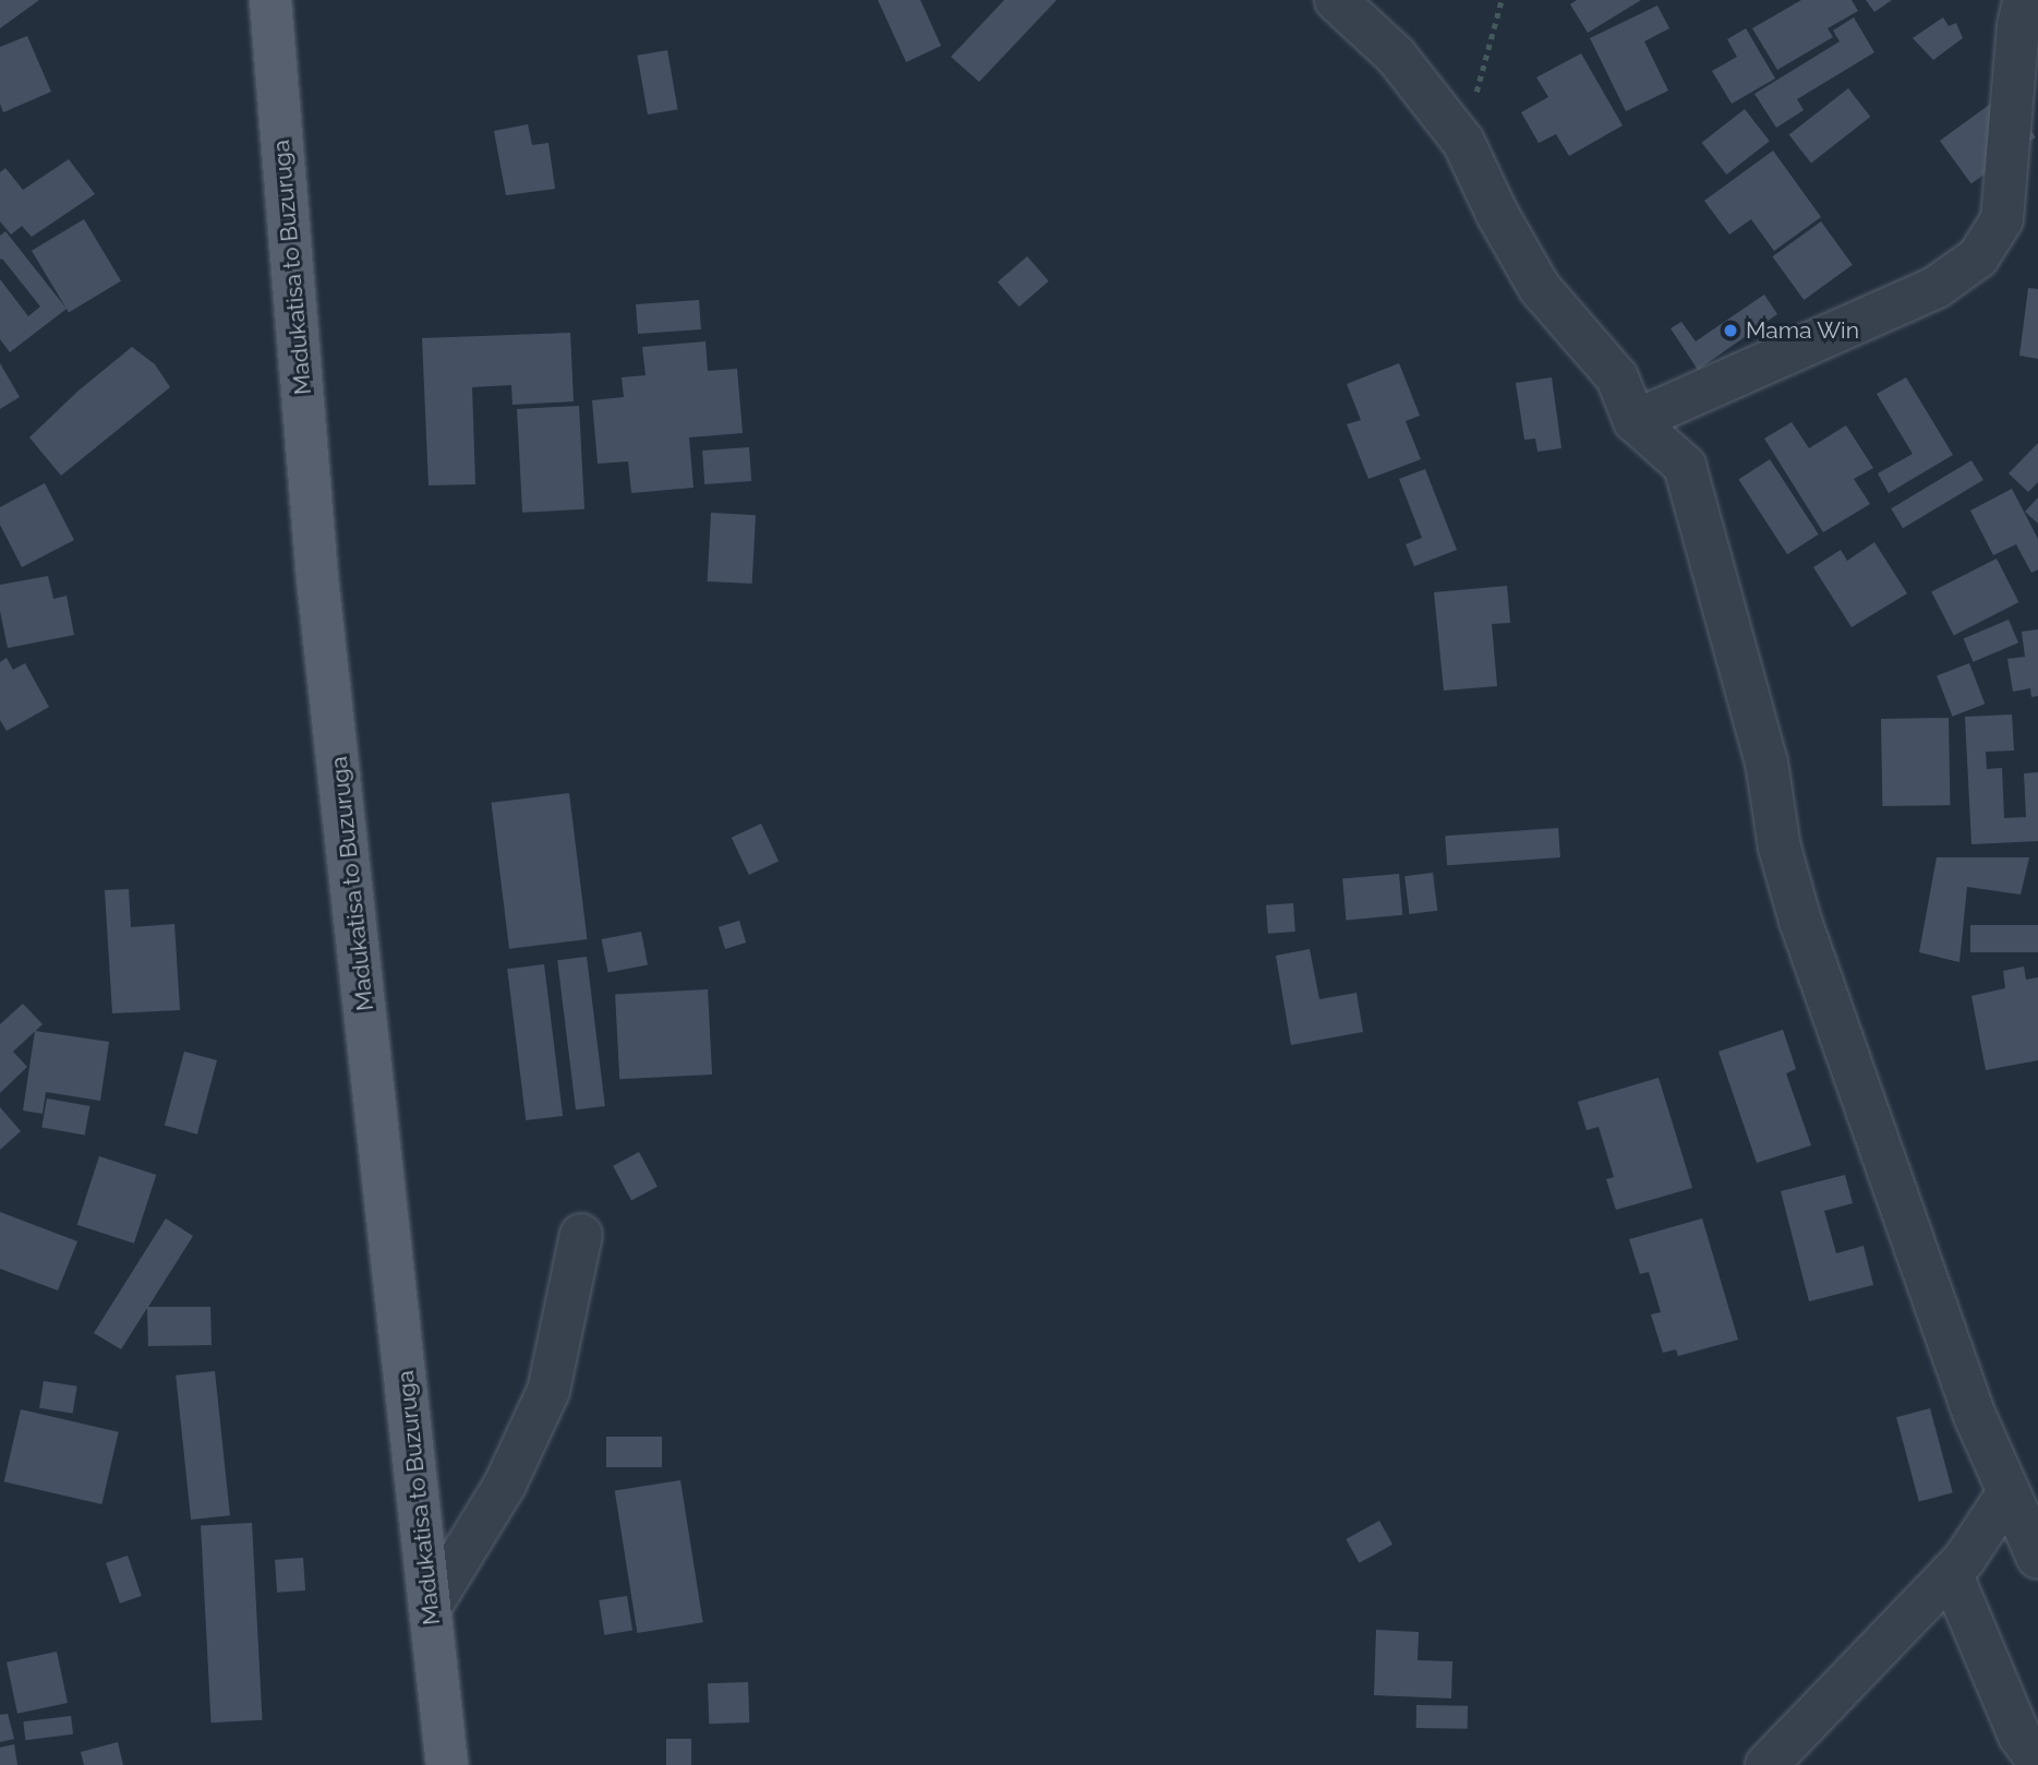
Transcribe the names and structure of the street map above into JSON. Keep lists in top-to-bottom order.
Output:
{
  "streets": {
    "main road": ["Madukatisa to Buzuruga"]
  },
  "places": ["Mama Win"]
}
